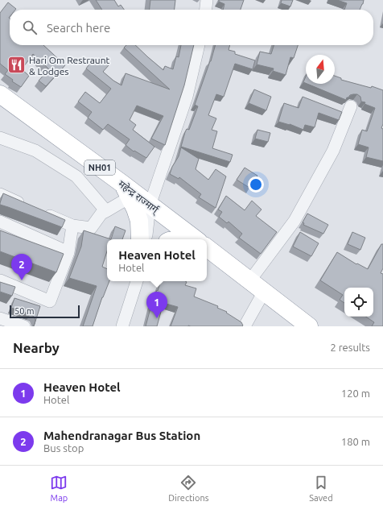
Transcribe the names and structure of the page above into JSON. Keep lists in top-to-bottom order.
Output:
{
  "streets": {
    "highway": ["NH01", "महेन्द्र राज्मार्ग्"]
  },
  "places": {
    "restaurant": ["Hari Om Restraunt & Lodges"]
  },
  "scale_bar": "50 m",
  "north": "top",
  "page": {
    "search": "Search here",
    "popup": ["Heaven Hotel", "Hotel"],
    "pins": ["2", "1"],
    "scale": "50 m",
    "heading": ["Nearby", "2 results"],
    "list": [
      {
        "mark": "1",
        "name": "Heaven Hotel",
        "note": "Hotel",
        "value": "120 m"
      },
      {
        "mark": "2",
        "name": "Mahendranagar Bus Station",
        "note": "Bus stop",
        "value": "180 m"
      }
    ],
    "nav": ["Map", "Directions", "Saved"]
  }
}
